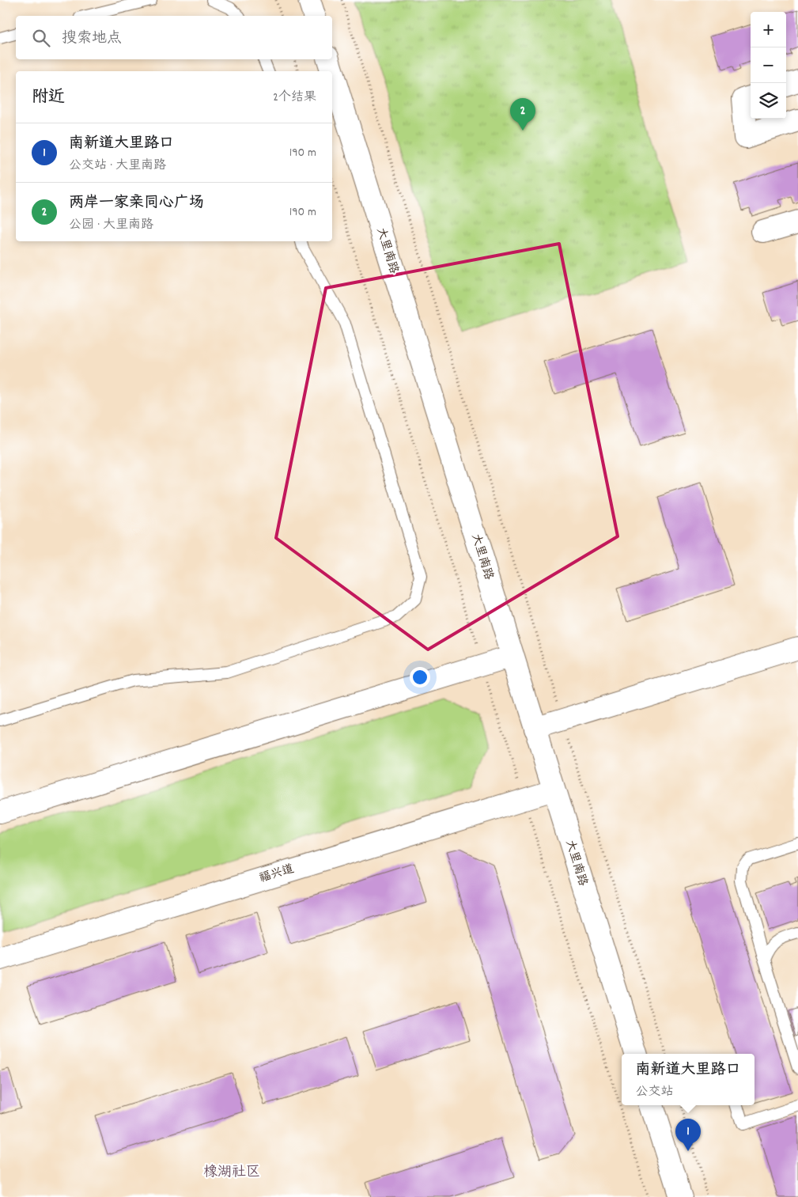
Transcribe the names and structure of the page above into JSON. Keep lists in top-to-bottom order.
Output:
{
  "streets": {
    "street": ["大里南路", "福兴道"]
  },
  "crossings": [
    ["大里南路", "福兴道"]
  ],
  "districts": ["橡湖社区"],
  "page": {
    "map_buttons": ["+", "−"],
    "search": "搜索地点",
    "heading": ["附近", "2个结果"],
    "pins": ["2", "1"],
    "list": [
      {
        "mark": "1",
        "name": "南新道大里路口",
        "note": "公交站 · 大里南路",
        "value": "190 m"
      },
      {
        "mark": "2",
        "name": "两岸一家亲同心广场",
        "note": "公园 · 大里南路",
        "value": "190 m"
      }
    ],
    "popup": ["南新道大里路口", "公交站"]
  }
}
